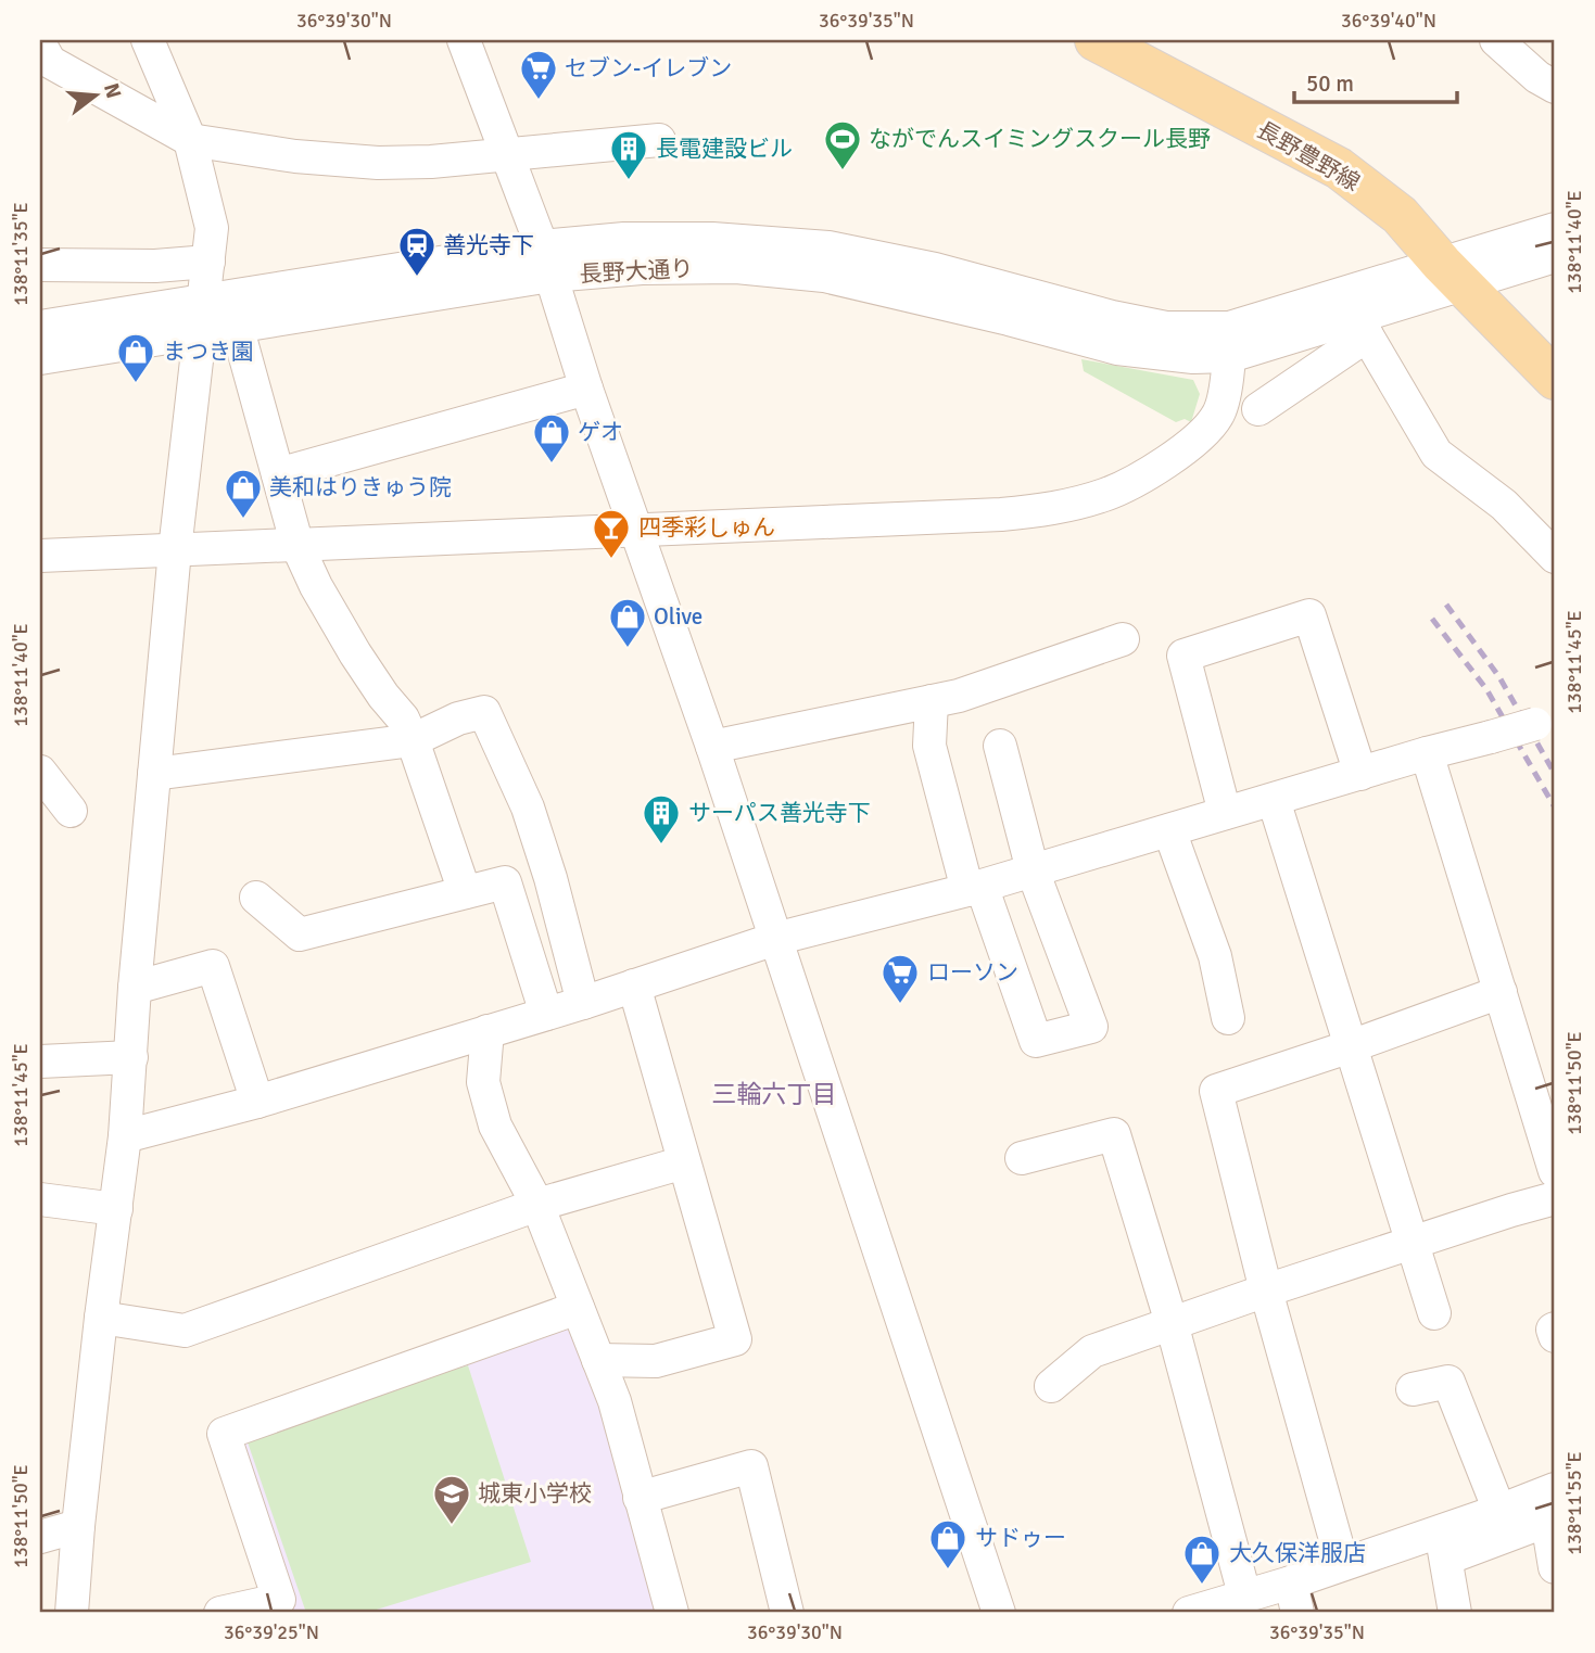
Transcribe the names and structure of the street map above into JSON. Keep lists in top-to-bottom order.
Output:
{
  "streets": {
    "main road": ["長野豊野線"],
    "street": ["長野大通り"]
  },
  "districts": ["三輪六丁目"],
  "places": {
    "supermarket": ["セブン-イレブン", "ローソン"],
    "sports": ["ながでんスイミングスクール長野"],
    "building": ["長電建設ビル", "サーパス善光寺下"],
    "station": ["善光寺下"],
    "shop": [
      "まつき園",
      "ゲオ",
      "美和はりきゅう院",
      "Olive",
      "サドゥー",
      "大久保洋服店"
    ],
    "bar": ["四季彩しゅん"],
    "school or university": ["城東小学校"]
  },
  "scale_bar": "50 m",
  "north": "right",
  "coordinates": [
    "36°39'30\"N",
    "36°39'35\"N",
    "36°39'40\"N",
    "138°11'40\"E",
    "138°11'35\"E",
    "138°11'45\"E",
    "138°11'50\"E",
    "138°11'55\"E",
    "36°39'25\"N"
  ]
}
